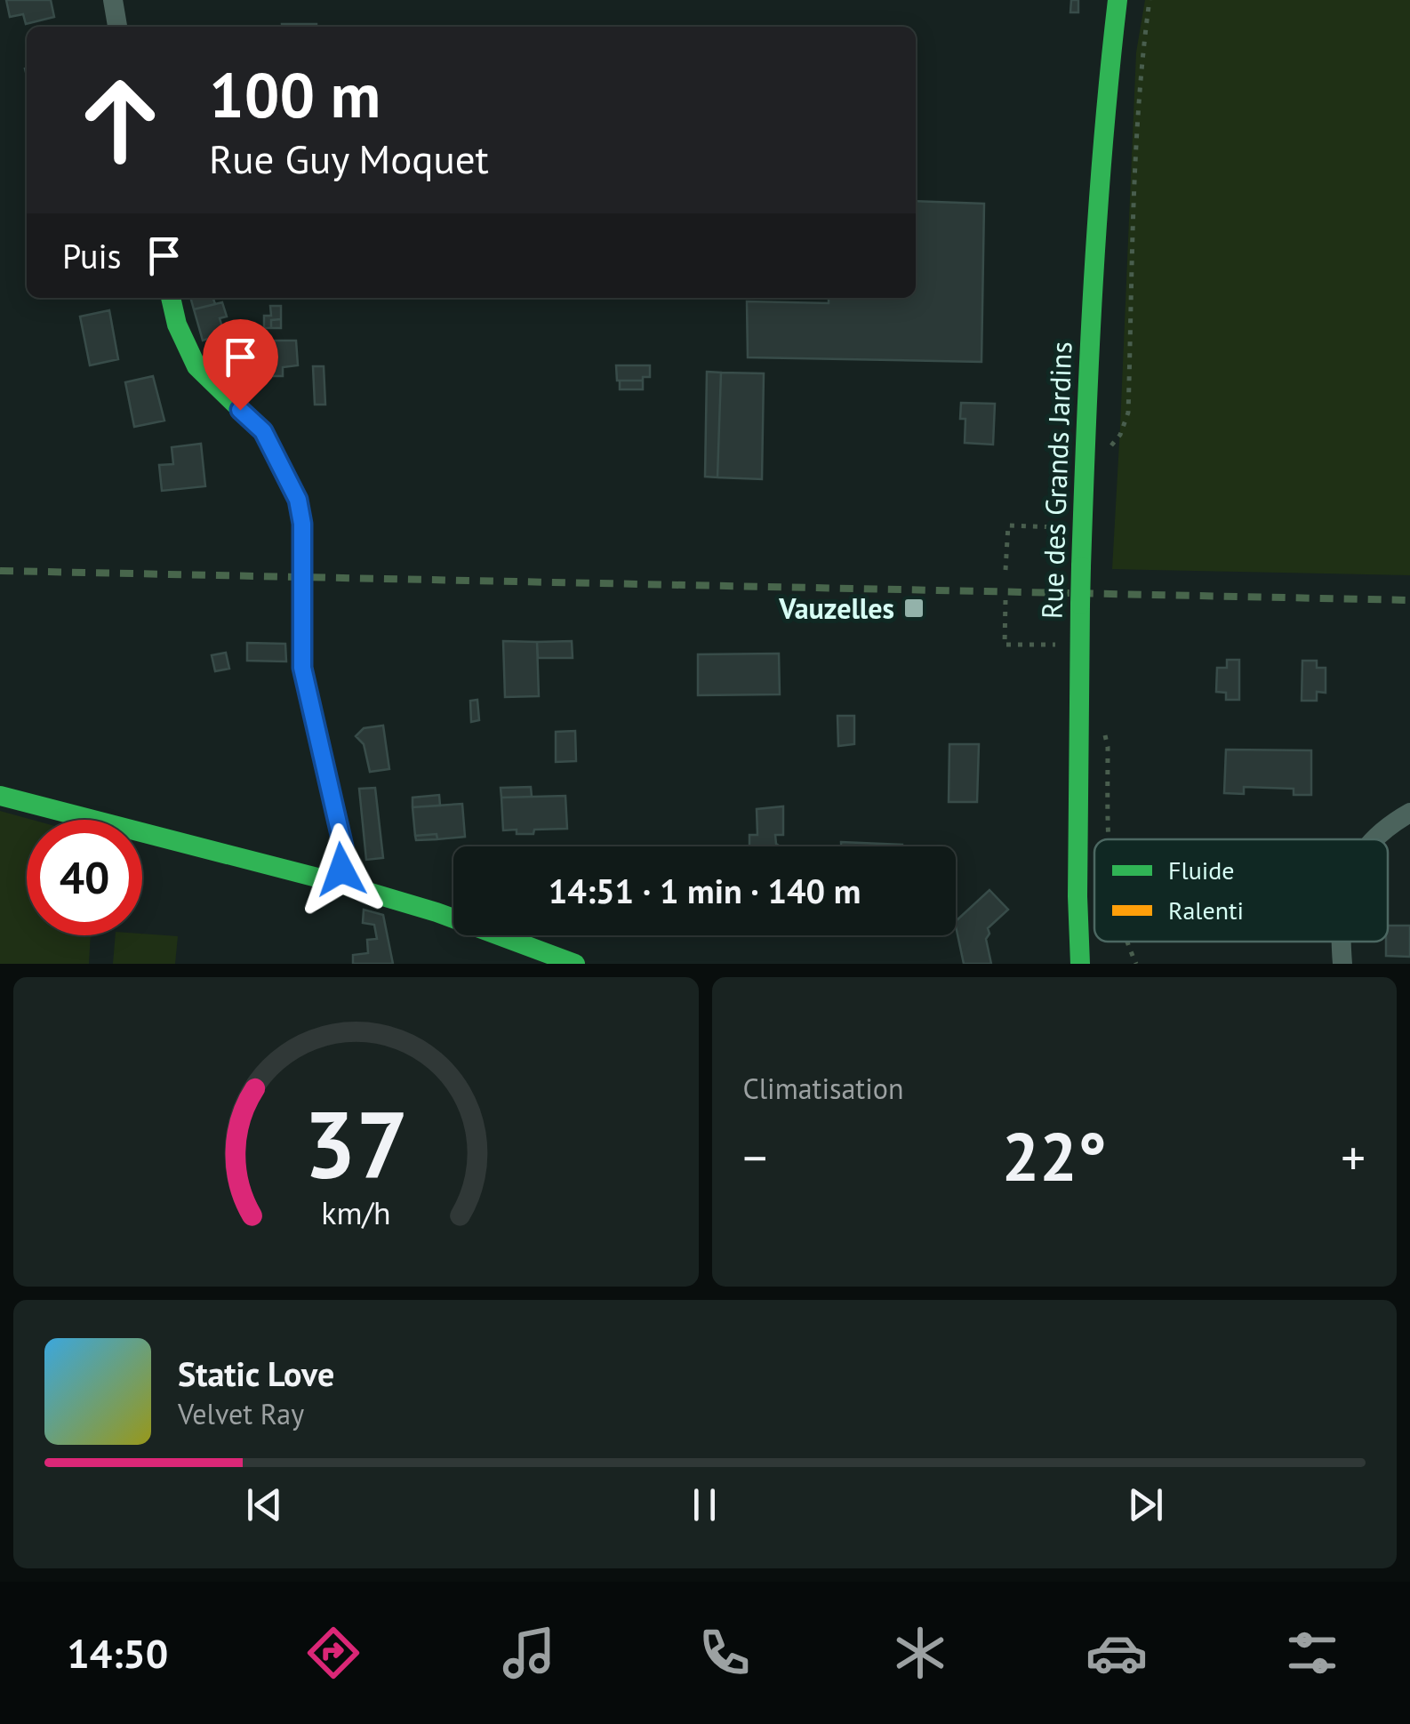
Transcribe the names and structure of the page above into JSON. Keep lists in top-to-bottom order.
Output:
{
  "streets": {
    "street": ["Rue des Grands Jardins"]
  },
  "places": {
    "transit": ["Vauzelles"]
  },
  "legend": ["Fluide", "Ralenti"],
  "page": {
    "turn": ["100 m", "Rue Guy Moquet"],
    "then": "Puis",
    "limit": "40",
    "trip": "14:51 · 1 min · 140 m",
    "tile": "Climatisation",
    "heat": ["−", "22°", "+"],
    "song": ["Static Love", "Velvet Ray"],
    "tabs": "14:50",
    "gauge": ["37", "km/h"]
  }
}
